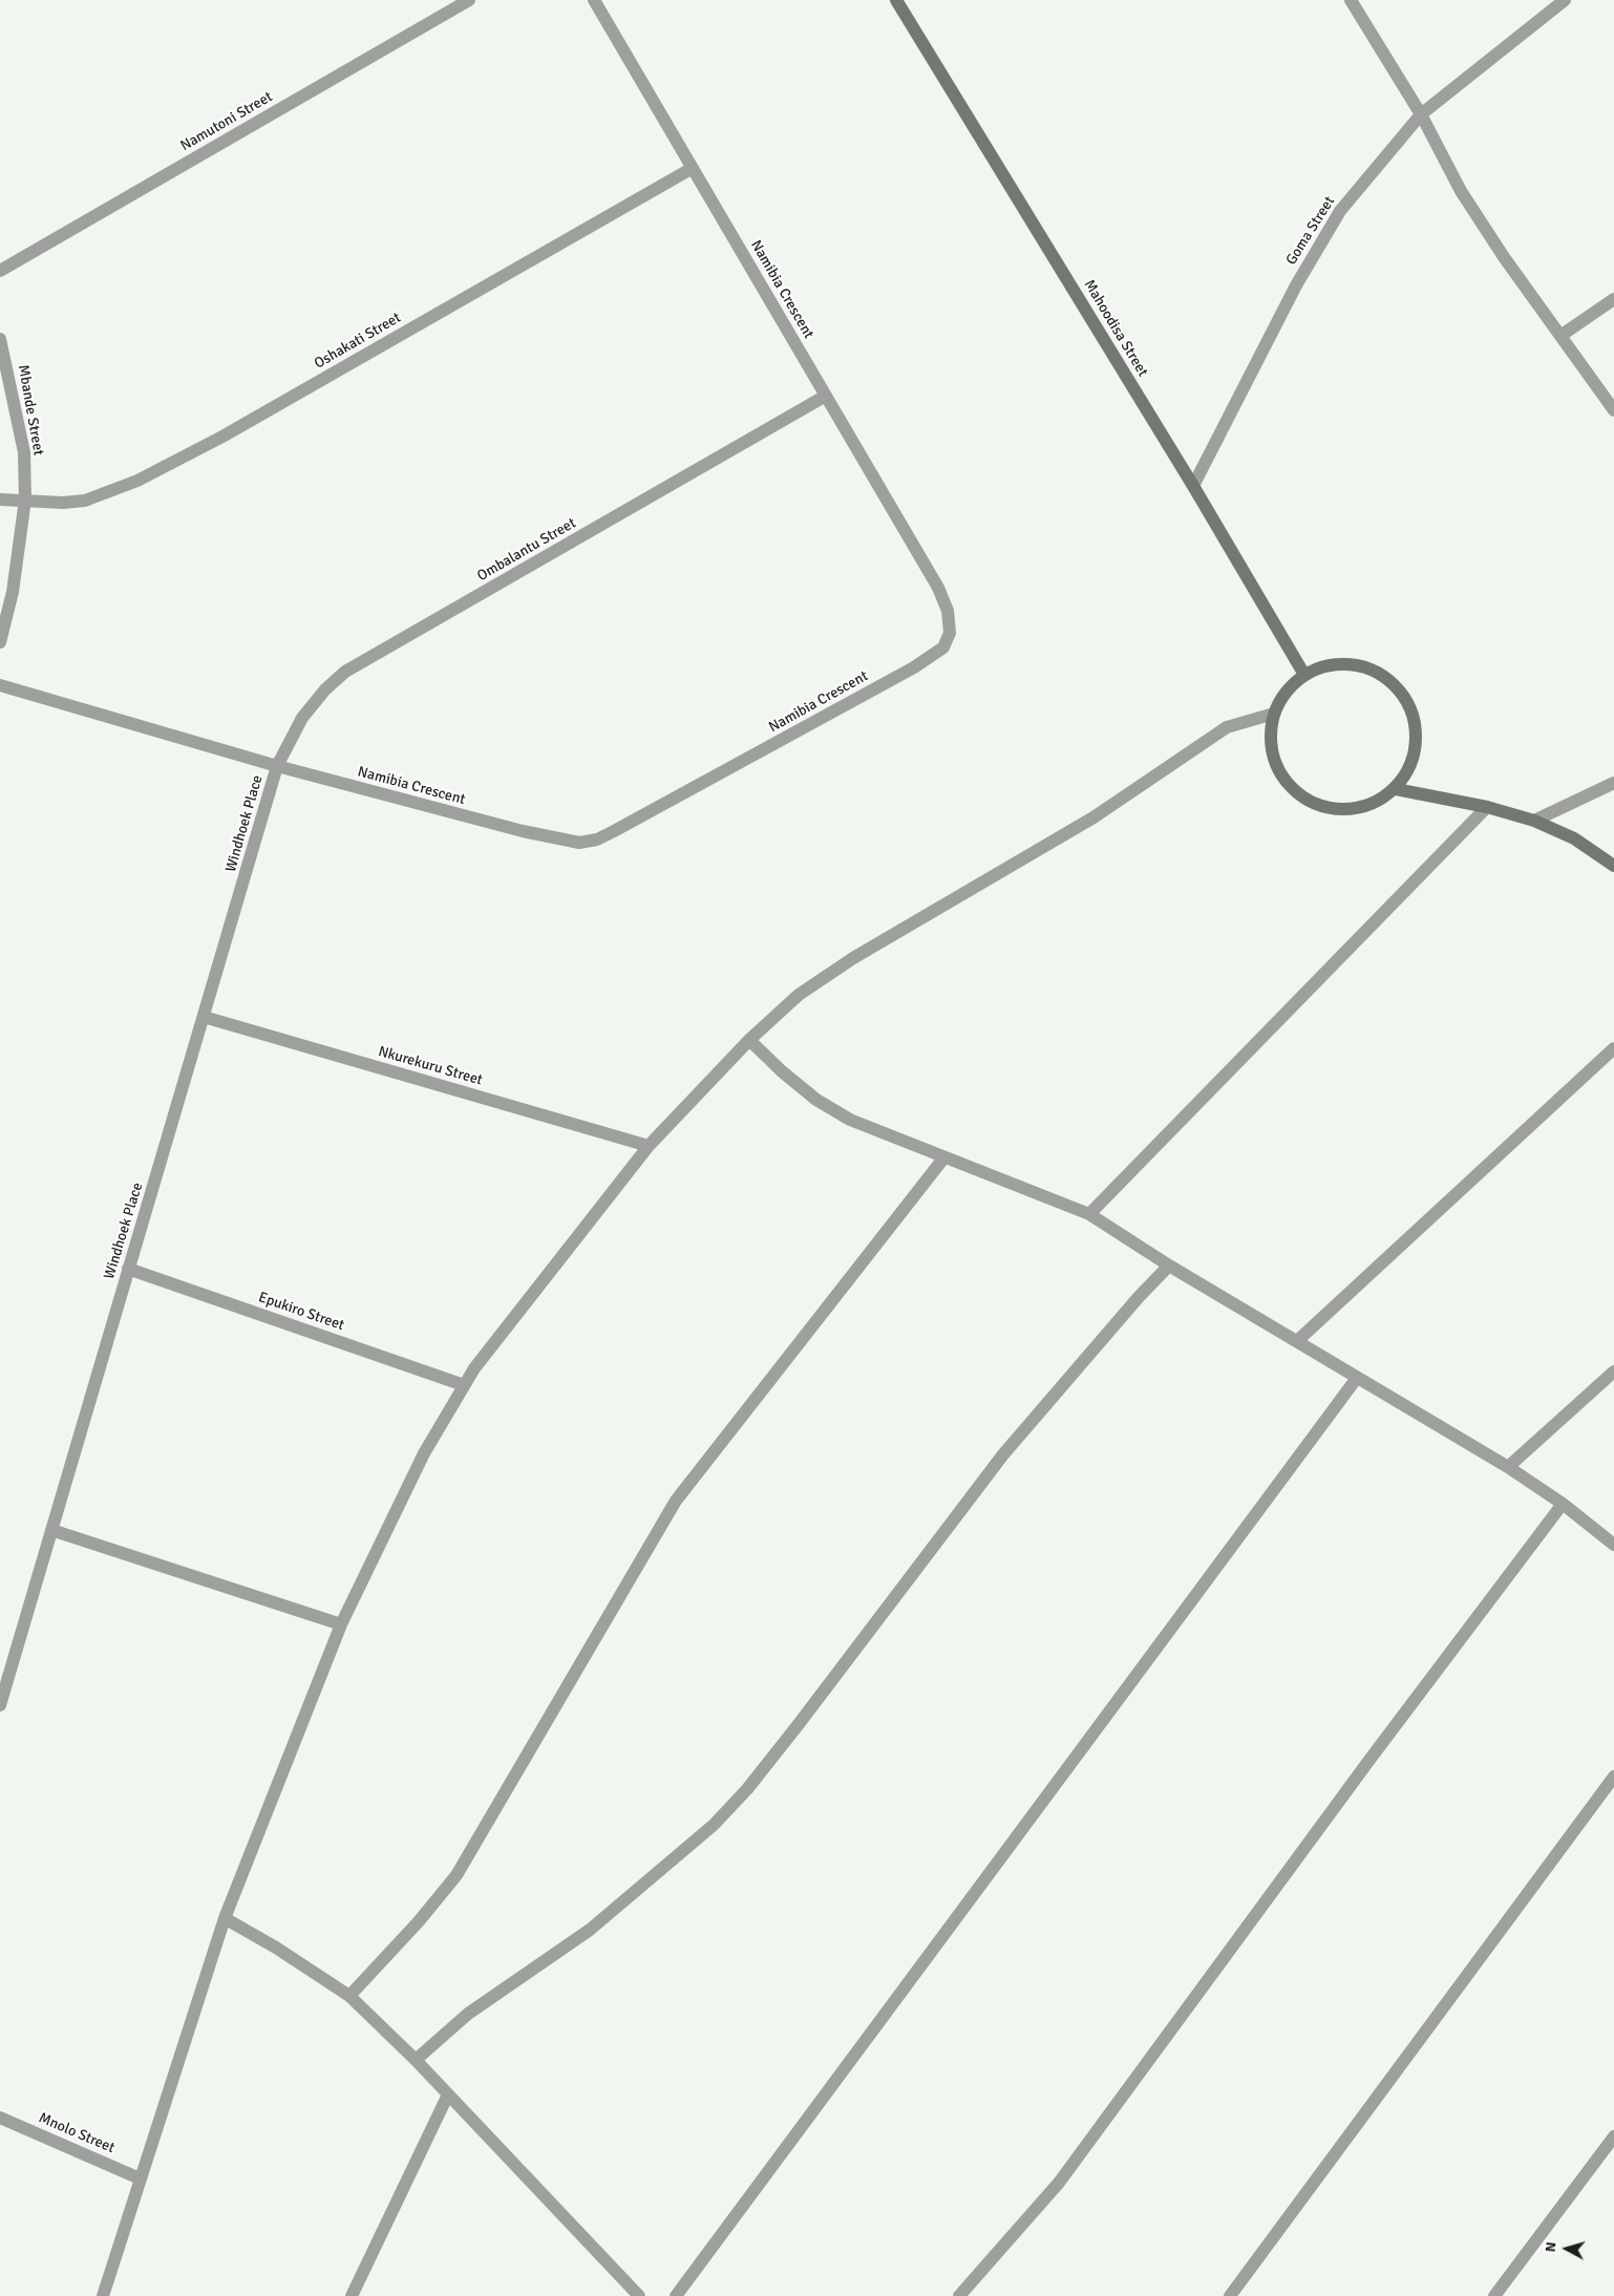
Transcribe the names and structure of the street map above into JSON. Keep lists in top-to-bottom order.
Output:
{
  "streets": {
    "street": [
      "Namutoni Street",
      "Goma Street",
      "Namibia Crescent",
      "Mahoodisa Street",
      "Oshakati Street",
      "Mbande Street",
      "Ombalantu Street",
      "Windhoek Place",
      "Nkurekuru Street",
      "Epukiro Street",
      "Mnolo Street"
    ]
  },
  "crossings": [
    ["Goma Street", "Mahoodisa Street"],
    ["Namibia Crescent", "Oshakati Street"],
    ["Namibia Crescent", "Ombalantu Street"],
    ["Namibia Crescent", "Windhoek Place"],
    ["Oshakati Street", "Mbande Street"],
    ["Ombalantu Street", "Windhoek Place"],
    ["Windhoek Place", "Nkurekuru Street"],
    ["Windhoek Place", "Epukiro Street"]
  ],
  "north": "left"
}
